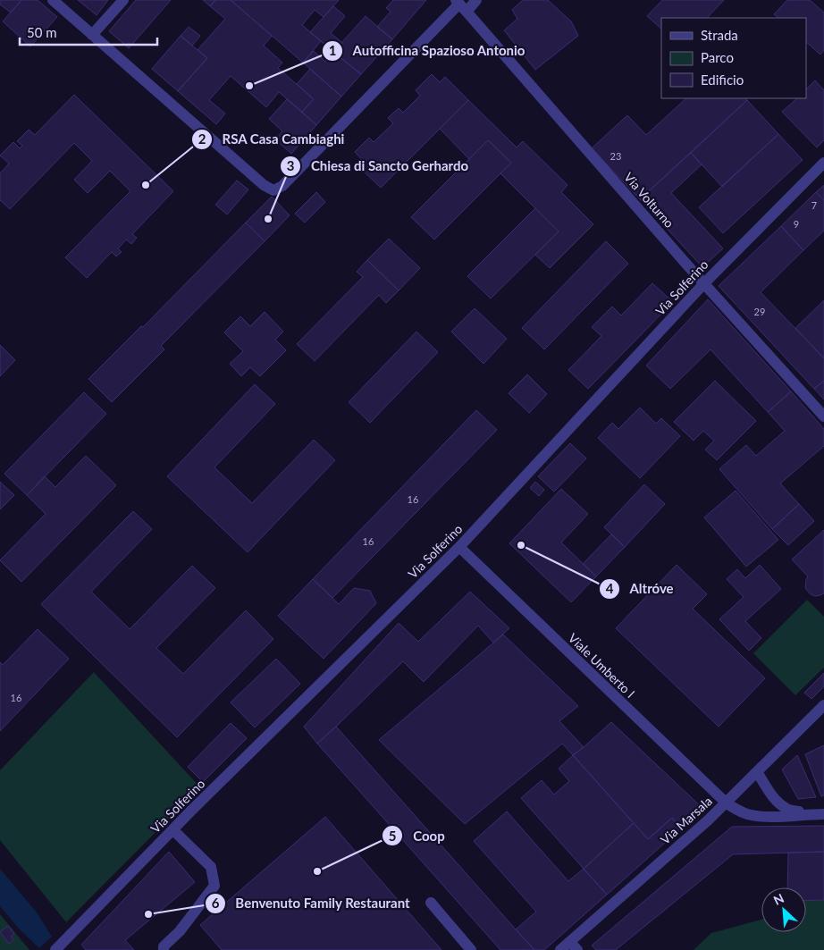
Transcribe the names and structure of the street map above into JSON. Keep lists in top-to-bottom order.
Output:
{
  "streets": {
    "street": [
      "Via Volturno",
      "Via Solferino",
      "Viale Umberto I",
      "Via Marsala"
    ]
  },
  "crossings": [
    ["Via Volturno", "Via Solferino"],
    ["Via Solferino", "Viale Umberto I"],
    ["Viale Umberto I", "Via Marsala"]
  ],
  "places": [
    "Autofficina Spazioso Antonio",
    "RSA Casa Cambiaghi",
    "Chiesa di Sancto Gerhardo",
    "Altróve",
    "Coop",
    "Benvenuto Family Restaurant"
  ],
  "house_numbers": [
    "23",
    "7",
    "9",
    "29",
    "16",
    "16",
    "16"
  ],
  "legend": ["Strada", "Parco", "Edificio"],
  "scale_bar": "50 m",
  "north": "top left"
}
